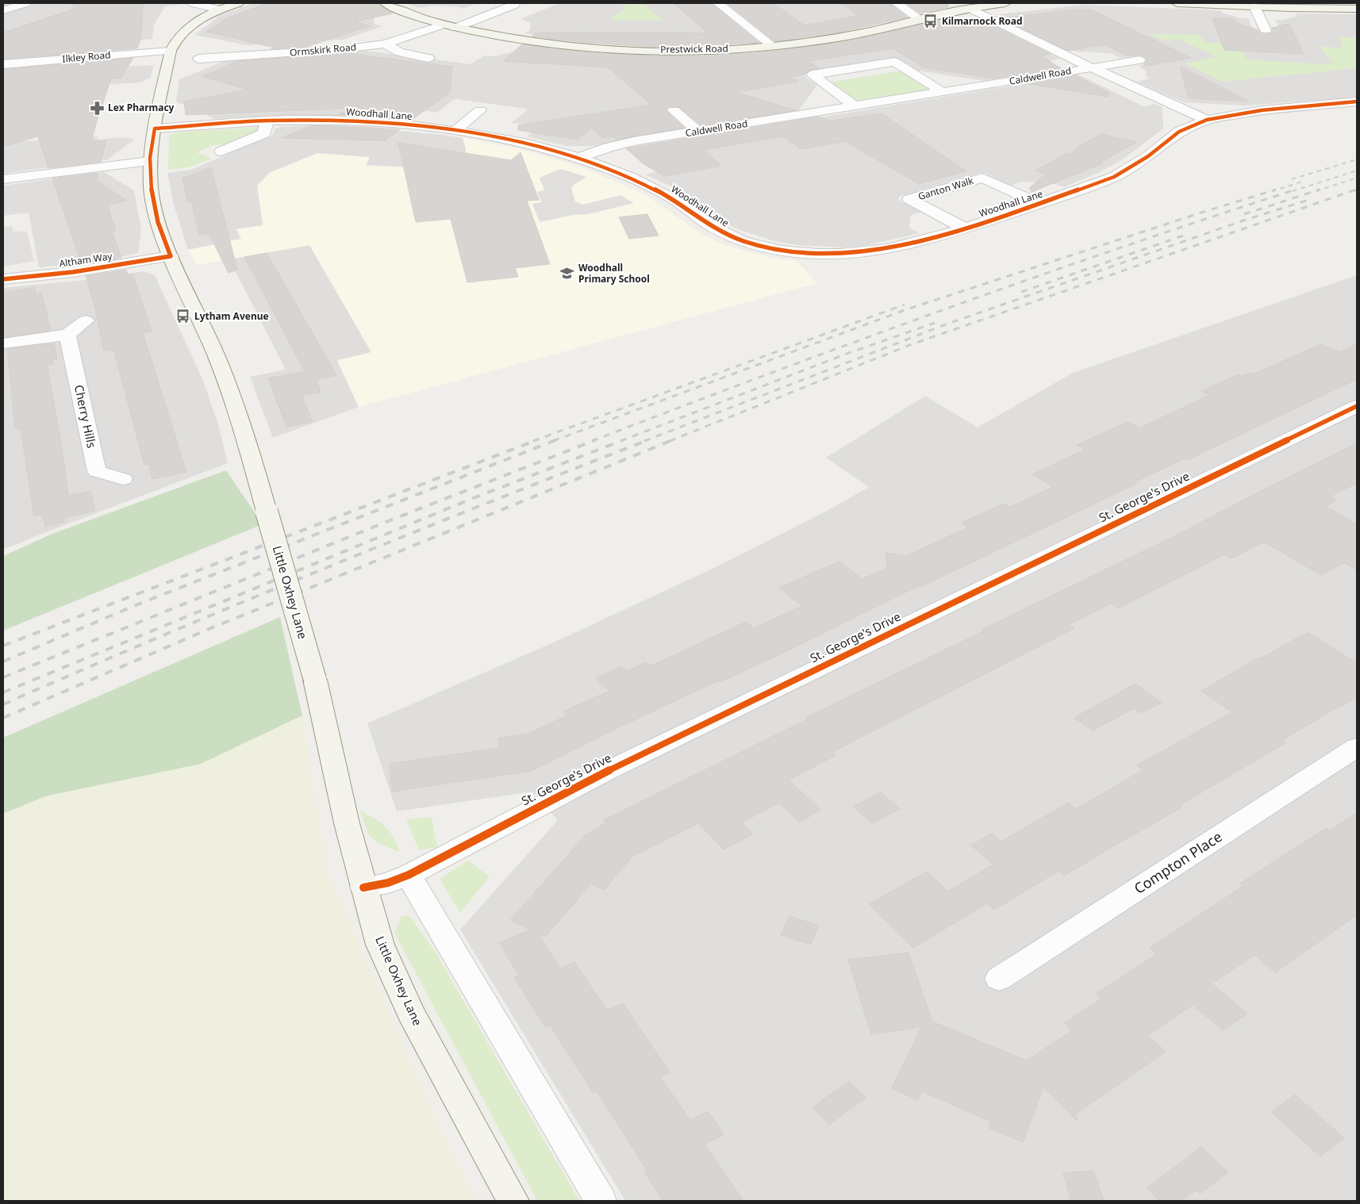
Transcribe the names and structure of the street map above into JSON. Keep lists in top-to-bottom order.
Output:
{
  "streets": {
    "main road": ["Prestwick Road", "Little Oxhey Lane"],
    "street": [
      "Ormskirk Road",
      "Ilkley Road",
      "Caldwell Road",
      "Woodhall Lane",
      "Ganton Walk",
      "Altham Way",
      "Cherry Hills",
      "St. George's Drive",
      "Compton Place"
    ]
  },
  "crossings": [
    ["Prestwick Road", "Ormskirk Road"],
    ["Ilkley Road", "Little Oxhey Lane"],
    ["Caldwell Road", "Woodhall Lane"],
    ["Woodhall Lane", "Ganton Walk"],
    ["Woodhall Lane", "Little Oxhey Lane"],
    ["Altham Way", "Little Oxhey Lane"],
    ["St. George's Drive", "Little Oxhey Lane"]
  ],
  "places": {
    "bus stop": ["Kilmarnock Road", "Lytham Avenue"],
    "pharmacy": ["Lex Pharmacy"],
    "school or university": ["Woodhall Primary School"]
  }
}
